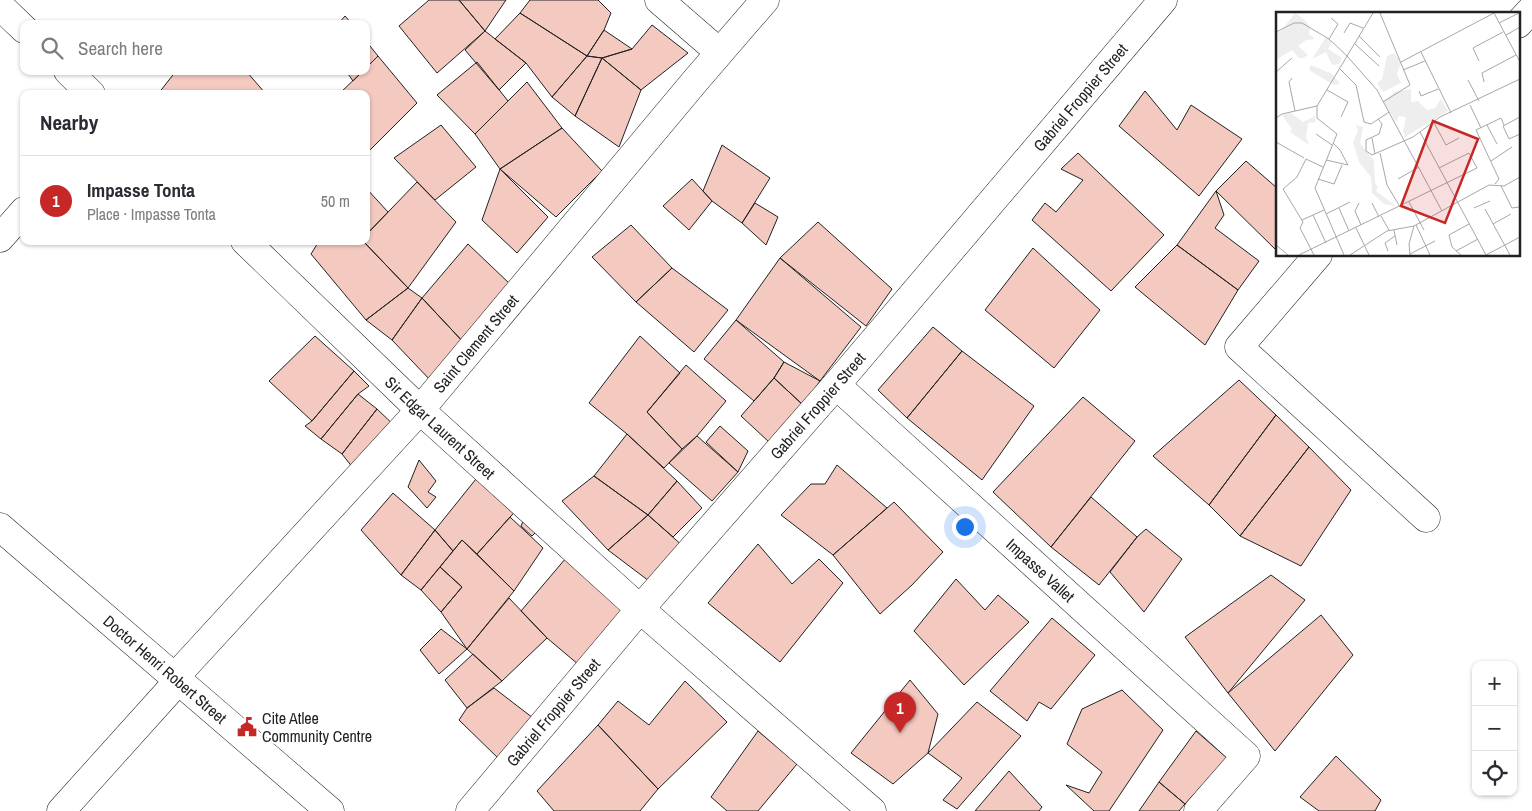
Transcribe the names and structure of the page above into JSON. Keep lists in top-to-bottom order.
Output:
{
  "streets": {
    "street": [
      "Gabriel Froppier Street",
      "Saint Clement Street",
      "Sir Edgar Laurent Street",
      "Impasse Vallet",
      "Doctor Henri Robert Street"
    ]
  },
  "crossings": [
    ["Gabriel Froppier Street", "Sir Edgar Laurent Street"],
    ["Gabriel Froppier Street", "Impasse Vallet"],
    ["Saint Clement Street", "Sir Edgar Laurent Street"],
    ["Saint Clement Street", "Doctor Henri Robert Street"]
  ],
  "places": {
    "public building": ["Cite Atlee Community Centre"]
  },
  "page": {
    "search": "Search here",
    "heading": "Nearby",
    "list": [
      {
        "mark": "1",
        "name": "Impasse Tonta",
        "note": "Place · Impasse Tonta",
        "value": "50 m"
      }
    ],
    "map_buttons": ["+", "−"],
    "pins": "1"
  }
}
